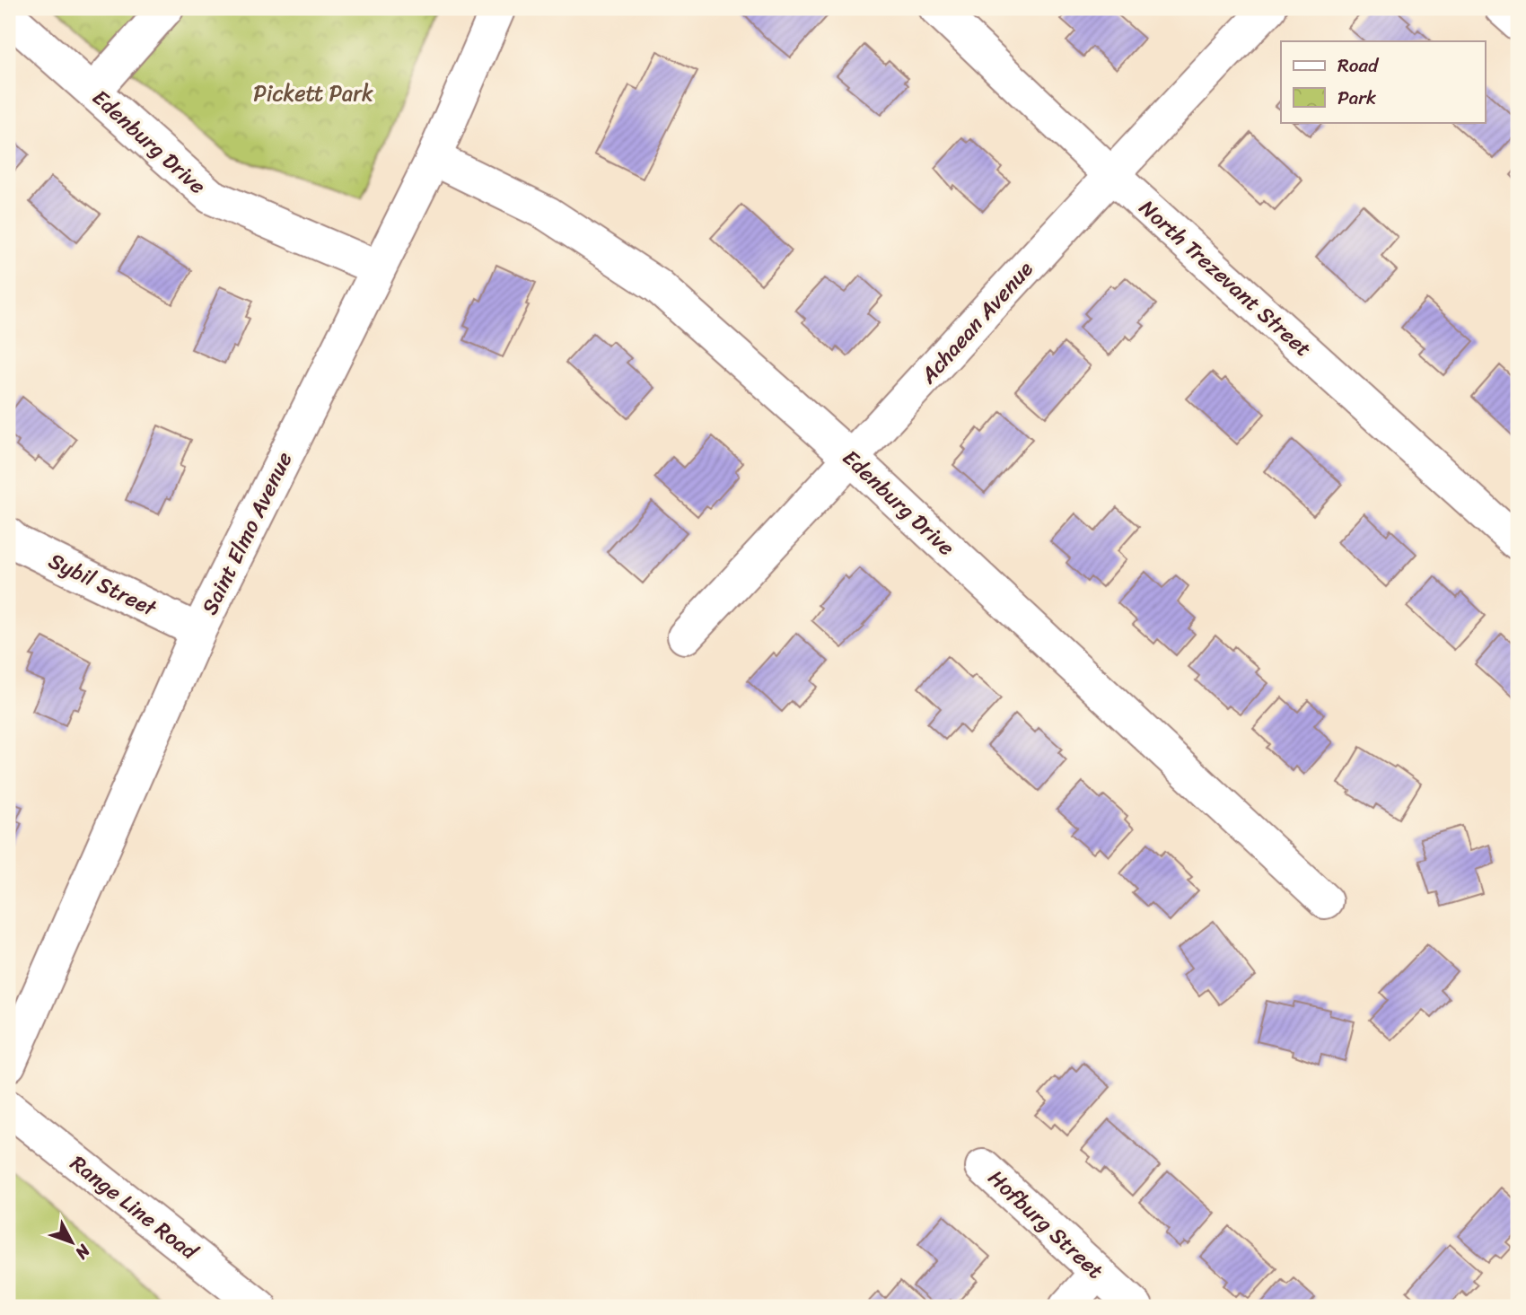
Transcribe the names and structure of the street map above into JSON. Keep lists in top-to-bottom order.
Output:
{
  "streets": {
    "street": [
      "Edenburg Drive",
      "North Trezevant Street",
      "Achaean Avenue",
      "Saint Elmo Avenue",
      "Sybil Street",
      "Range Line Road",
      "Hofburg Street"
    ]
  },
  "crossings": [
    ["Edenburg Drive", "Achaean Avenue"],
    ["Edenburg Drive", "Saint Elmo Avenue"],
    ["North Trezevant Street", "Achaean Avenue"],
    ["Saint Elmo Avenue", "Sybil Street"]
  ],
  "parks": ["Pickett Park"],
  "legend": ["Road", "Park"],
  "north": "bottom right"
}
